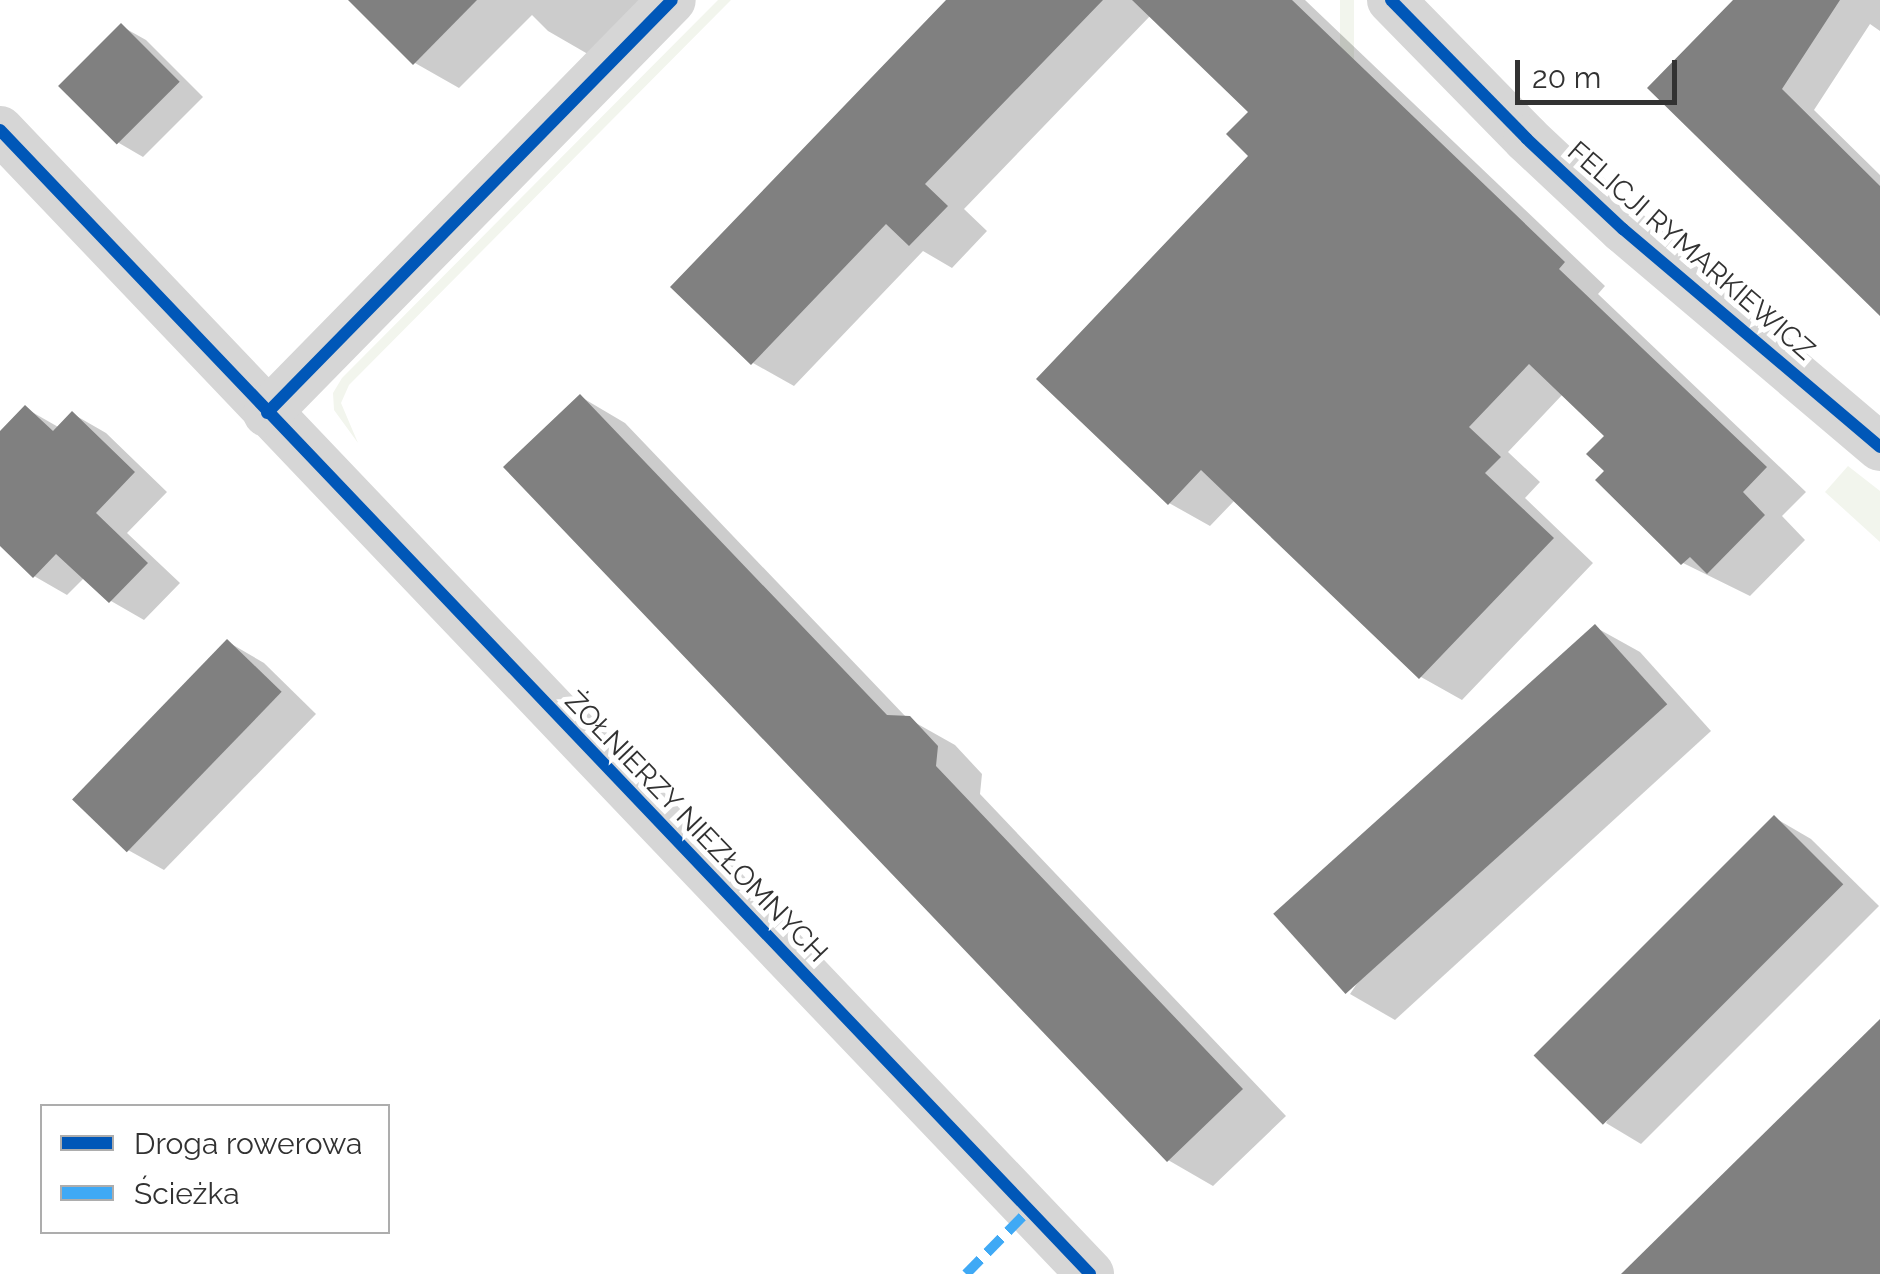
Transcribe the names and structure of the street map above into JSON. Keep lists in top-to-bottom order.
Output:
{
  "streets": {
    "street": ["FELICJI RYMARKIEWICZ", "ŻOŁNIERZY NIEZŁOMNYCH"]
  },
  "legend": ["Droga rowerowa", "Ścieżka"],
  "scale_bar": "20 m"
}
